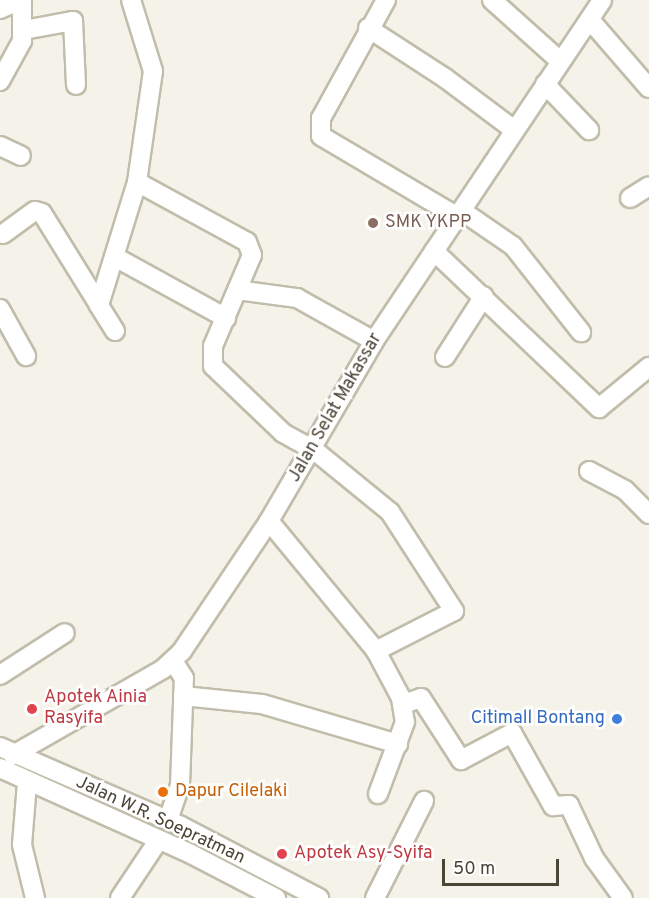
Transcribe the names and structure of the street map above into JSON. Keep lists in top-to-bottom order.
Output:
{
  "streets": {
    "street": ["Jalan Selat Makassar", "Jalan W.R. Soepratman"]
  },
  "crossings": [
    ["Jalan Selat Makassar", "Jalan W.R. Soepratman"]
  ],
  "places": [
    "SMK YKPP",
    "Apotek Ainia Rasyifa",
    "Citimall Bontang",
    "Dapur Cilelaki",
    "Apotek Asy-Syifa"
  ],
  "scale_bar": "50 m"
}
